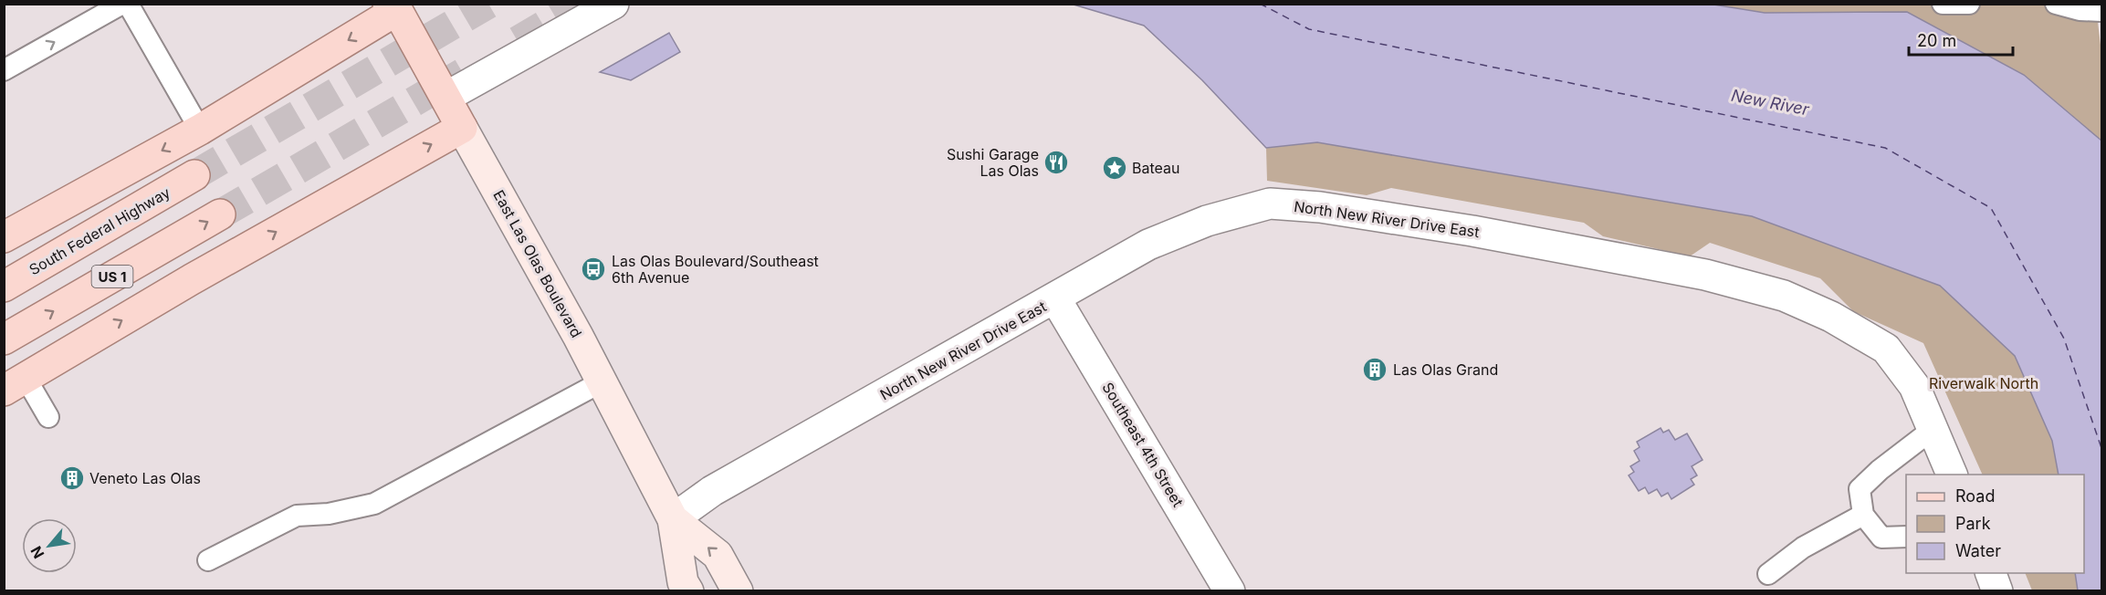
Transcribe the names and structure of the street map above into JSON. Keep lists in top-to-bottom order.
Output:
{
  "streets": {
    "main road": ["South Federal Highway", "East Las Olas Boulevard", "US 1"],
    "street": ["North New River Drive East", "Southeast 4th Street"]
  },
  "crossings": [
    ["North New River Drive East", "East Las Olas Boulevard"],
    ["North New River Drive East", "Southeast 4th Street"]
  ],
  "water": ["New River"],
  "parks": ["Riverwalk North"],
  "places": {
    "restaurant": ["Sushi Garage Las Olas"],
    "place": ["Bateau"],
    "bus stop": ["Las Olas Boulevard/Southeast 6th Avenue"],
    "building": ["Las Olas Grand", "Veneto Las Olas"]
  },
  "legend": ["Road", "Park", "Water"],
  "scale_bar": "20 m",
  "north": "bottom left"
}
